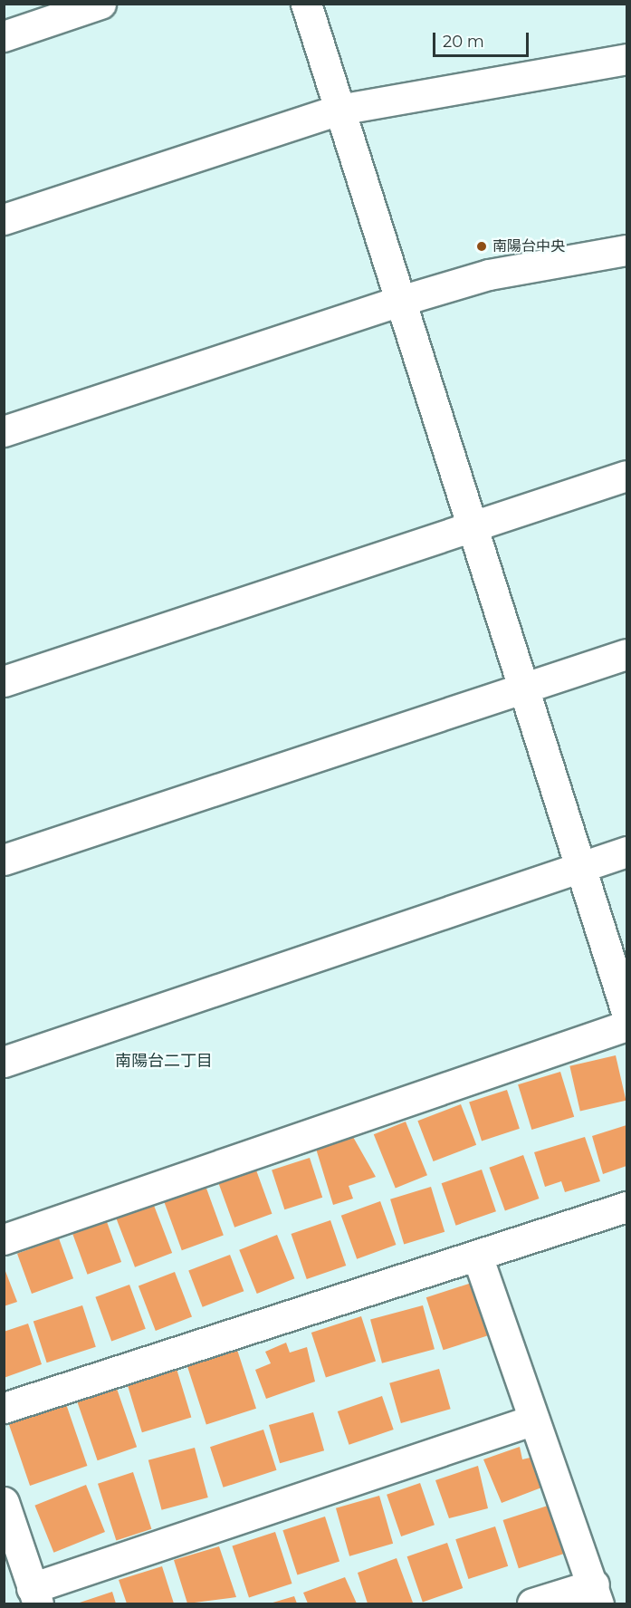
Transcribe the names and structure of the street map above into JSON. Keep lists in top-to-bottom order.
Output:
{
  "districts": ["南陽台二丁目"],
  "places": ["南陽台中央"],
  "scale_bar": "20 m"
}
